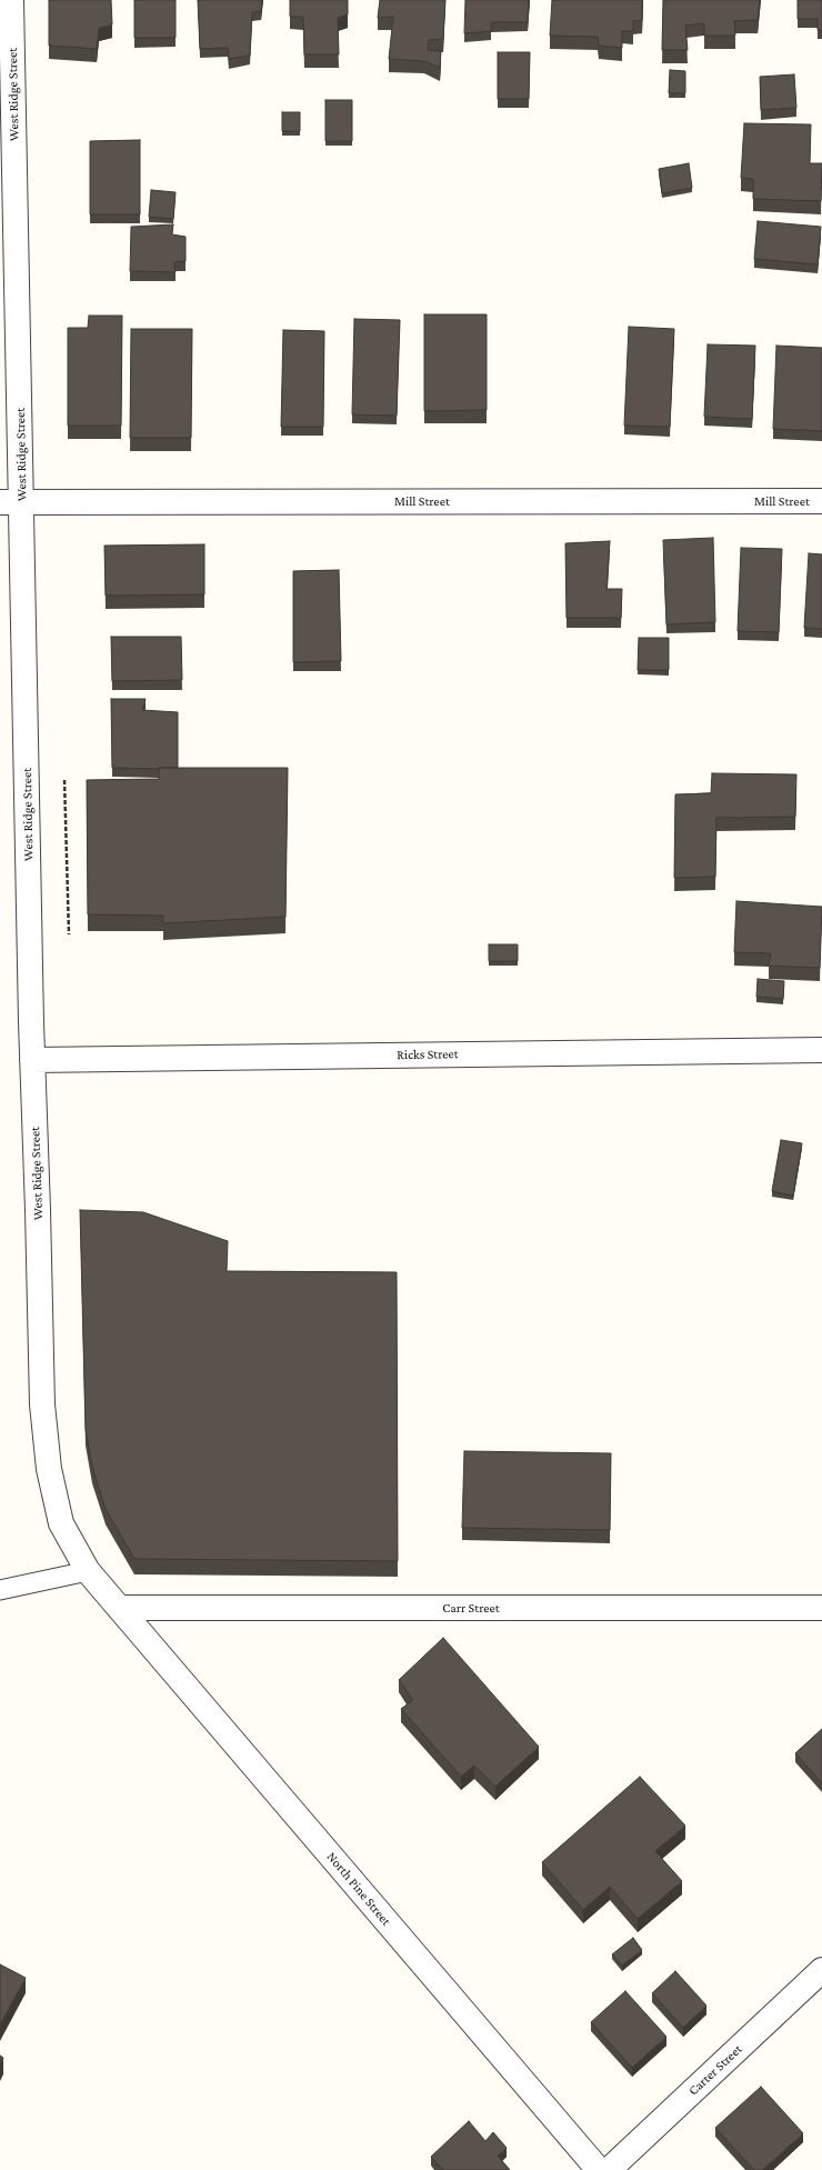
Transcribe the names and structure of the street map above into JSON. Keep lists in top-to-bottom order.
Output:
{
  "streets": {
    "street": [
      "West Ridge Street",
      "Mill Street",
      "Ricks Street",
      "Carr Street",
      "North Pine Street",
      "Carter Street"
    ]
  },
  "crossings": [
    ["West Ridge Street", "Mill Street"],
    ["West Ridge Street", "Ricks Street"],
    ["West Ridge Street", "Carr Street"],
    ["West Ridge Street", "North Pine Street"],
    ["Carr Street", "North Pine Street"]
  ]
}
